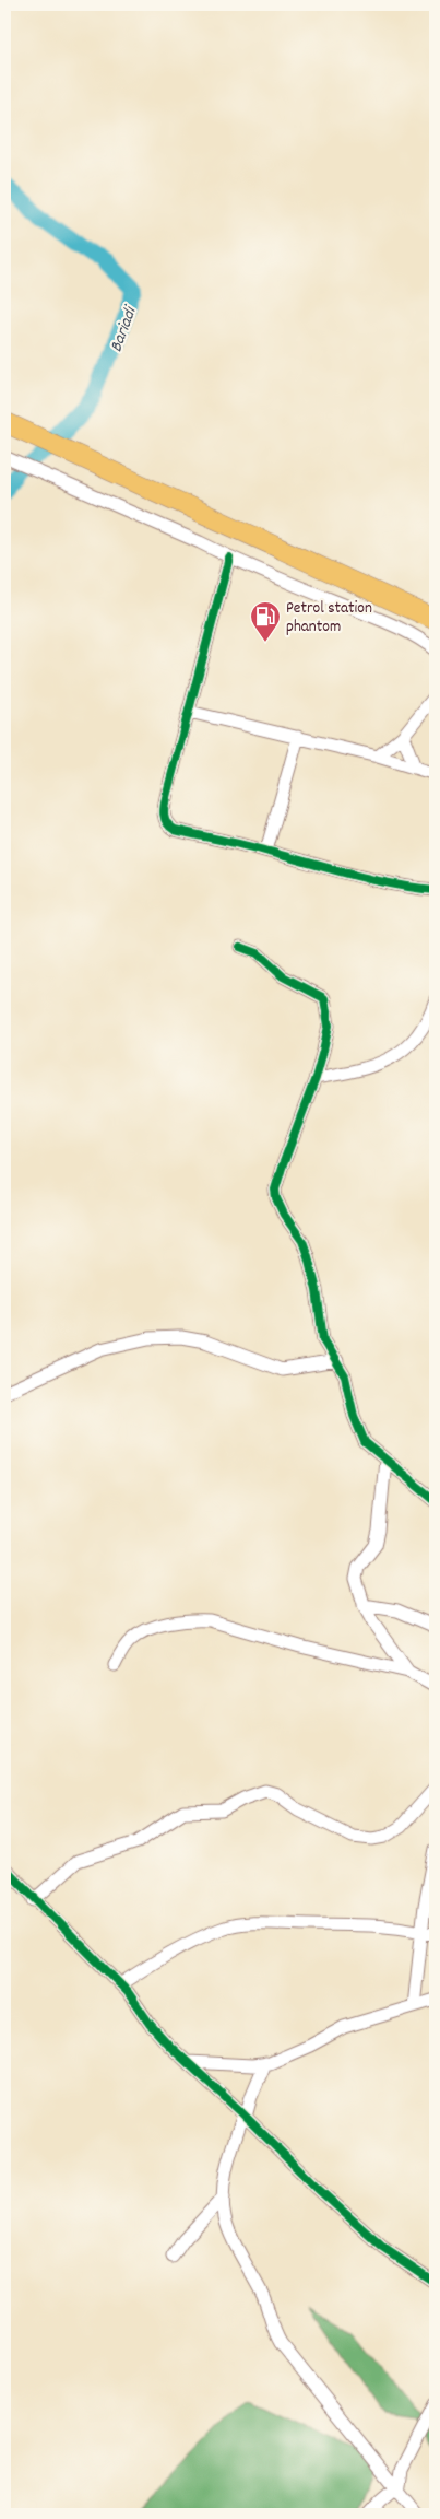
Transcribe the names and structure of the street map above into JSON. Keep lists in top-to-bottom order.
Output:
{
  "water": ["Bariadi"],
  "places": {
    "fuel station": ["Petrol station phantom"]
  }
}
